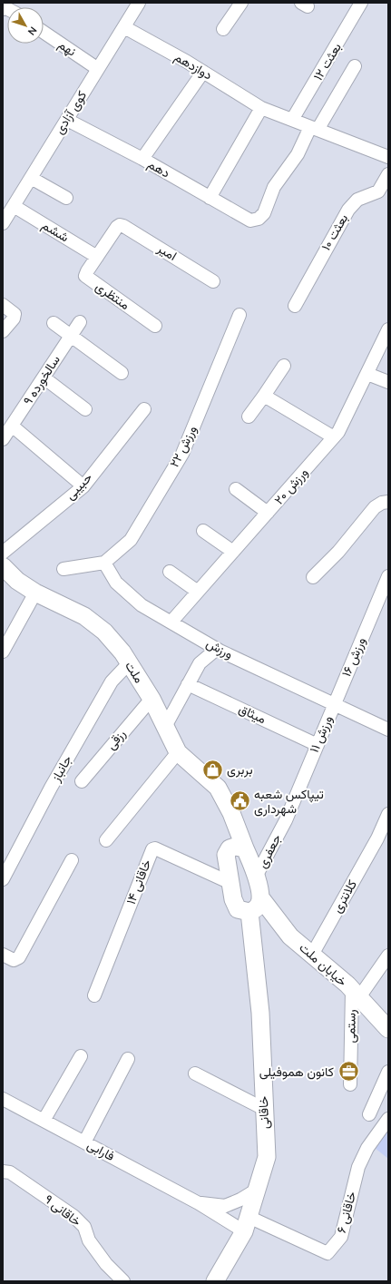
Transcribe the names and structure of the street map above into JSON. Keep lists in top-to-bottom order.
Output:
{
  "streets": {
    "main road": ["ملت", "خیابان ملت", "خاقانی"],
    "street": [
      "نهم",
      "بعثت ۱۲",
      "دوازدهم",
      "کوی آزادی",
      "دهم",
      "ششم",
      "بعثت ۱۰",
      "امیر",
      "منتظری",
      "سالخورده ۹",
      "ورزش ۲۲",
      "حبیبی",
      "ورزش ۲۰",
      "ورزش",
      "ورزش ۱۶",
      "میثاق",
      "ورزش ۱۱",
      "رزقی",
      "جانباز",
      "جعفری",
      "خاقانی ۱۴",
      "کلانتری",
      "رستمی",
      "فارابی",
      "خاقانی ٩",
      "خاقانی ۶"
    ]
  },
  "crossings": [
    ["نهم", "کوی آزادی"],
    ["بعثت ۱۲", "دوازدهم"],
    ["دوازدهم", "کوی آزادی"],
    ["دوازدهم", "دهم"],
    ["کوی آزادی", "دهم"],
    ["کوی آزادی", "ششم"],
    ["ششم", "منتظری"],
    ["امیر", "منتظری"],
    ["ورزش ۲۲", "ورزش"],
    ["ورزش ۲۰", "ورزش"],
    ["ورزش", "ورزش ۱۶"],
    ["ورزش", "ورزش ۱۱"],
    ["ورزش ۱۶", "ورزش ۱۱"],
    ["ملت", "رزقی"],
    ["ملت", "جانباز"],
    ["ملت", "جعفری"],
    ["ملت", "خیابان ملت"],
    ["میثاق", "ورزش ۱۱"],
    ["ورزش ۱۱", "جعفری"],
    ["کلانتری", "خیابان ملت"],
    ["خیابان ملت", "رستمی"],
    ["خاقانی", "فارابی"],
    ["خاقانی", "خاقانی ۶"],
    ["فارابی", "خاقانی ۶"]
  ],
  "places": {
    "shop": ["بربری"],
    "public building": ["تیپاکس شعبه شهرداری"],
    "office": ["کانون هموفیلی"]
  },
  "north": "bottom right"
}
